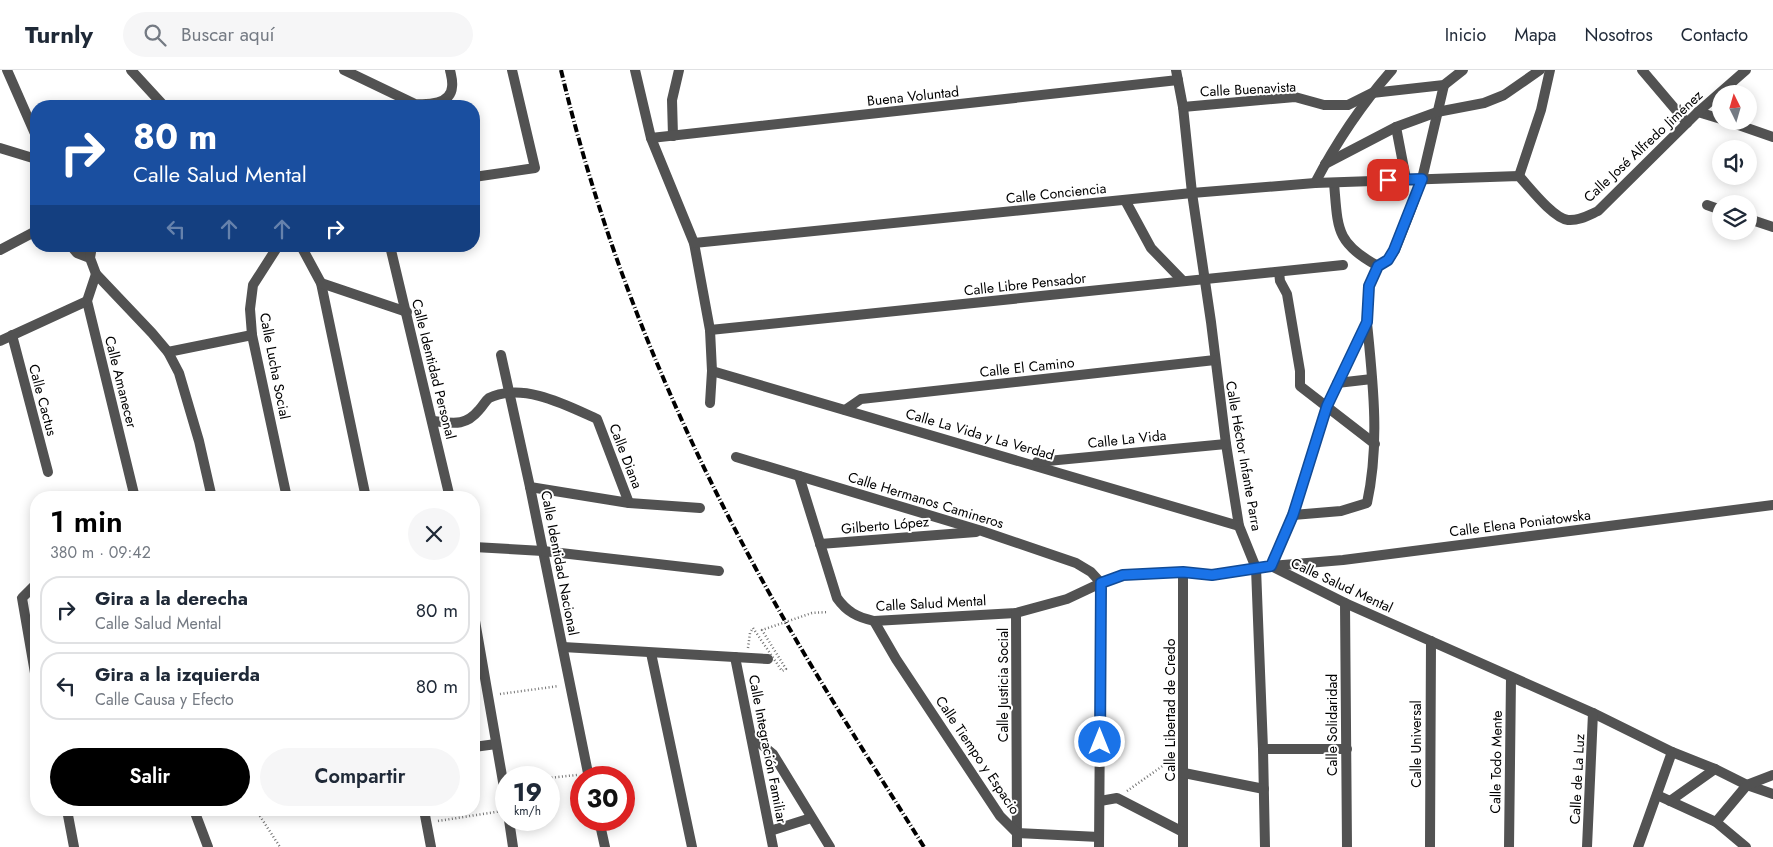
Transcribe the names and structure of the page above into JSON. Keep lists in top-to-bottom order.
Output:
{
  "streets": {
    "street": [
      "Calle Buenavista",
      "Buena Voluntad",
      "Calle José Alfredo Jiménez",
      "Calle Conciencia",
      "Calle Libre Pensador",
      "Calle Lucha Social",
      "Calle El Camino",
      "Calle Identidad Personal",
      "Calle Amanecer",
      "Calle Cactus",
      "Calle La Vida y La Verdad",
      "Calle La Vida",
      "Calle Diana",
      "Calle Héctor Infante Parra",
      "Calle Hermanos Camineros",
      "Calle Elena Poniatowska",
      "Gilberto López",
      "Calle Identidad Nacional",
      "Calle Salud Mental",
      "Calle Justicia Social",
      "Calle Libertad de Credo",
      "Calle Solidaridad",
      "Calle Universal",
      "Calle Integración Familiar",
      "Calle Tiempo y Espacio",
      "Calle Todo Mente",
      "Calle de La Luz"
    ]
  },
  "crossings": [
    ["Calle Buenavista", "Calle Héctor Infante Parra"],
    ["Buena Voluntad", "Calle Héctor Infante Parra"],
    ["Calle José Alfredo Jiménez", "Calle Conciencia"],
    ["Calle Conciencia", "Calle Héctor Infante Parra"],
    ["Calle Libre Pensador", "Calle Héctor Infante Parra"],
    ["Calle El Camino", "Calle La Vida y La Verdad"],
    ["Calle El Camino", "Calle Héctor Infante Parra"],
    ["Calle Identidad Personal", "Calle Diana"],
    ["Calle La Vida y La Verdad", "Calle La Vida"],
    ["Calle La Vida y La Verdad", "Calle Héctor Infante Parra"],
    ["Calle La Vida", "Calle Héctor Infante Parra"],
    ["Calle Diana", "Calle Identidad Nacional"],
    ["Calle Héctor Infante Parra", "Calle Salud Mental"],
    ["Calle Hermanos Camineros", "Gilberto López"],
    ["Calle Hermanos Camineros", "Calle Salud Mental"],
    ["Calle Elena Poniatowska", "Calle Salud Mental"],
    ["Gilberto López", "Calle Salud Mental"],
    ["Calle Salud Mental", "Calle Justicia Social"],
    ["Calle Salud Mental", "Calle Libertad de Credo"],
    ["Calle Salud Mental", "Calle Solidaridad"],
    ["Calle Salud Mental", "Calle Universal"],
    ["Calle Salud Mental", "Calle Tiempo y Espacio"],
    ["Calle Salud Mental", "Calle Todo Mente"],
    ["Calle Salud Mental", "Calle de La Luz"],
    ["Calle Justicia Social", "Calle Tiempo y Espacio"]
  ],
  "north": "top",
  "page": {
    "header": "Turnly",
    "search": "Buscar aquí",
    "nav": [
      "Inicio",
      "Mapa",
      "Nosotros",
      "Contacto"
    ],
    "turn": ["80 m", "Calle Salud Mental"],
    "heading": ["1 min", "380 m · 09:42"],
    "list": [
      {
        "name": "Gira a la derecha",
        "note": "Calle Salud Mental",
        "value": "80 m"
      },
      {
        "name": "Gira a la izquierda",
        "note": "Calle Causa y Efecto",
        "value": "80 m"
      }
    ],
    "buttons": ["Salir", "Compartir"],
    "speed": "19 km/h",
    "limit": "30"
  }
}
